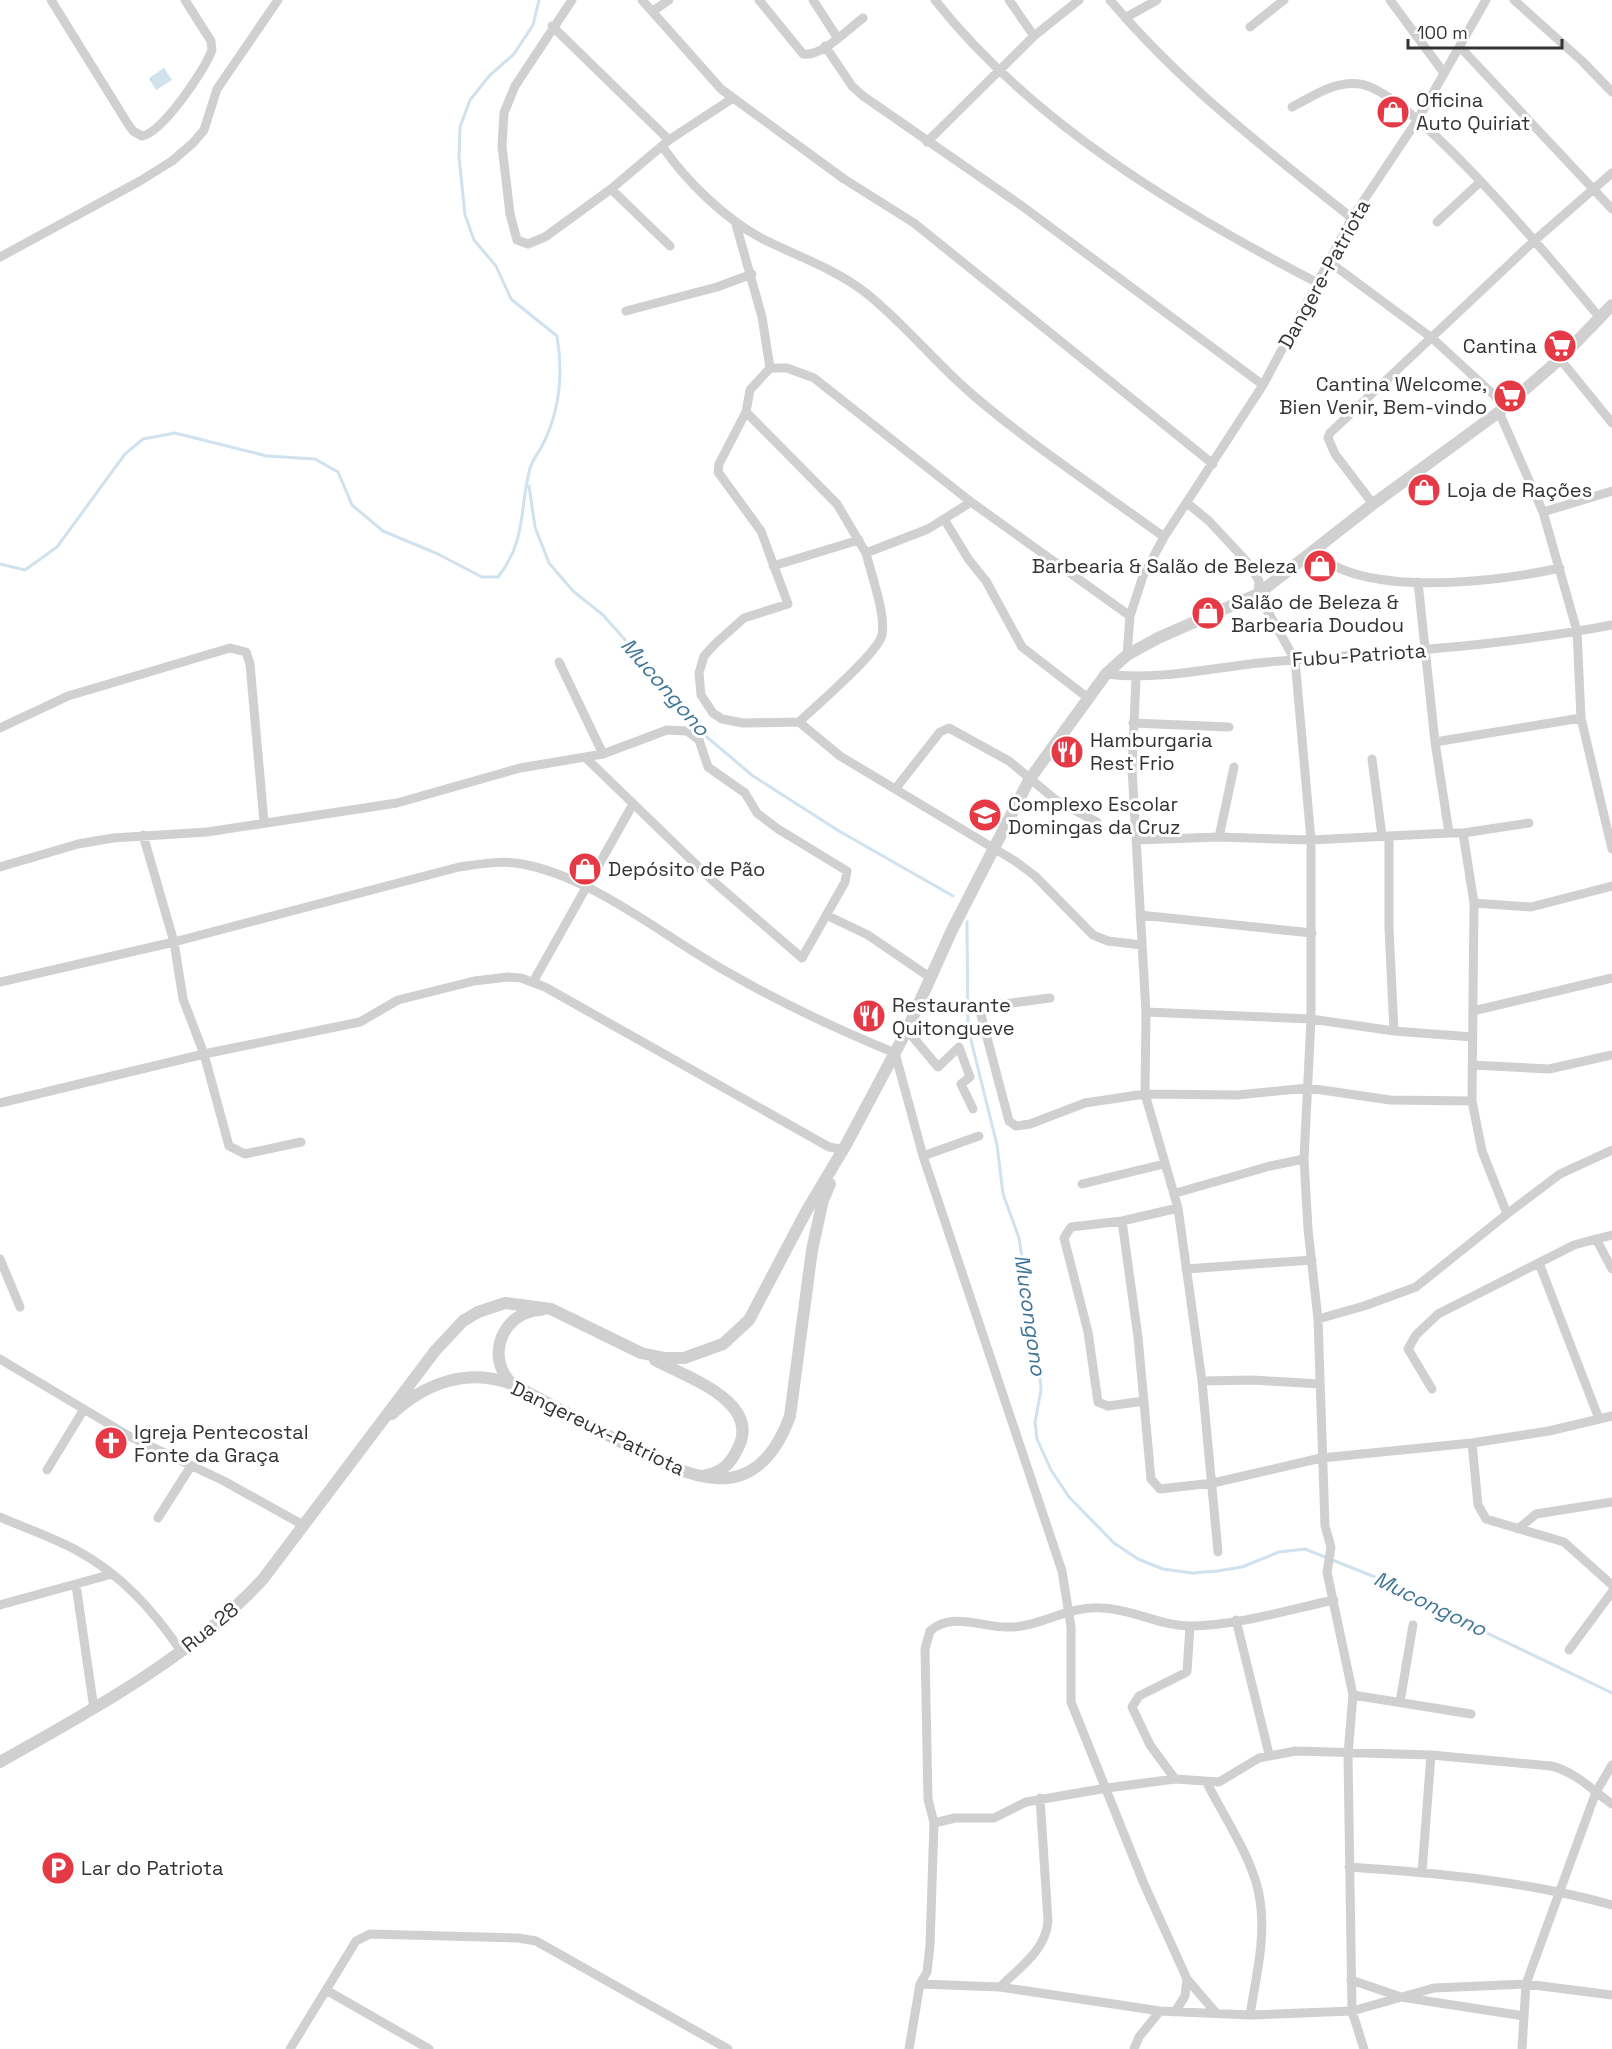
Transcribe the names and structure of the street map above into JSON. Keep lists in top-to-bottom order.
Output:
{
  "streets": {
    "street": [
      "Dangere-Patriota",
      "Fubu-Patriota",
      "Dangereux-Patriota",
      "Rua 28"
    ]
  },
  "crossings": [
    ["Dangereux-Patriota", "Rua 28"]
  ],
  "water": ["Mucongono"],
  "places": {
    "shop": [
      "Oficina Auto Quiriat",
      "Loja de Rações",
      "Barbearia & Salão de Beleza",
      "Salão de Beleza & Barbearia Doudou",
      "Depósito de Pão"
    ],
    "supermarket": ["Cantina", "Cantina Welcome, Bien Venir, Bem-vindo"],
    "restaurant": ["Hamburgaria Rest Frio", "Restaurante Quitongueve"],
    "school or university": ["Complexo Escolar Domingas da Cruz"],
    "church": ["Igreja Pentecostal Fonte da Graça"],
    "parking": ["Lar do Patriota"]
  },
  "scale_bar": "100 m"
}
